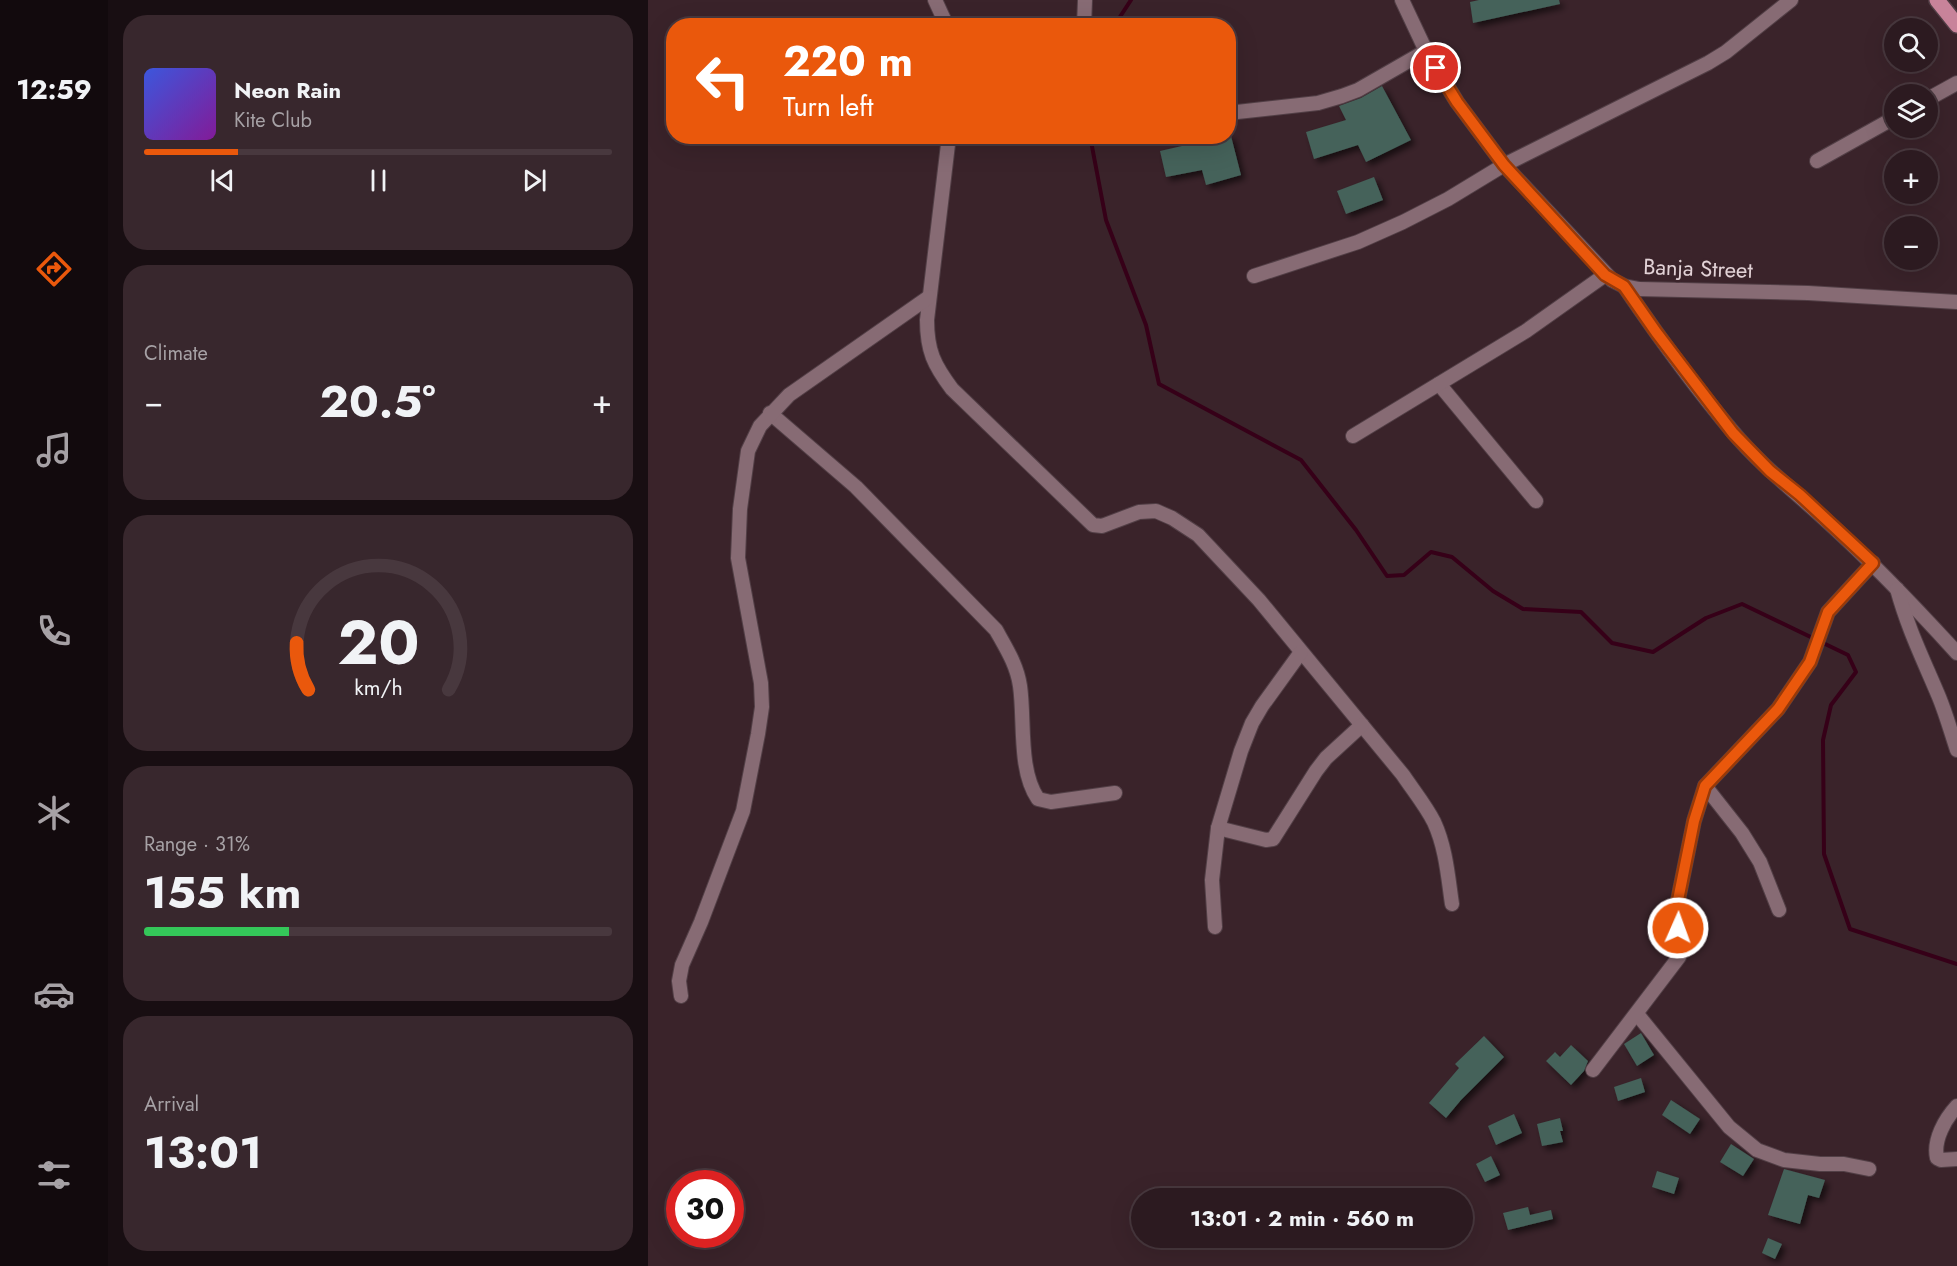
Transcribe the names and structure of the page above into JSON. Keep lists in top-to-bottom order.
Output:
{
  "streets": {
    "street": ["Banja Street"]
  },
  "page": {
    "tabs": "12:59",
    "map_buttons": ["+", "−"],
    "turn": ["220 m", "Turn left"],
    "song": ["Neon Rain", "Kite Club"],
    "tile": [
      "Climate",
      ["Range · 31%", "155 km"],
      ["Arrival", "13:01"]
    ],
    "heat": ["−", "20.5°", "+"],
    "limit": "30",
    "trip": "13:01 · 2 min · 560 m",
    "gauge": ["20", "km/h"]
  }
}
